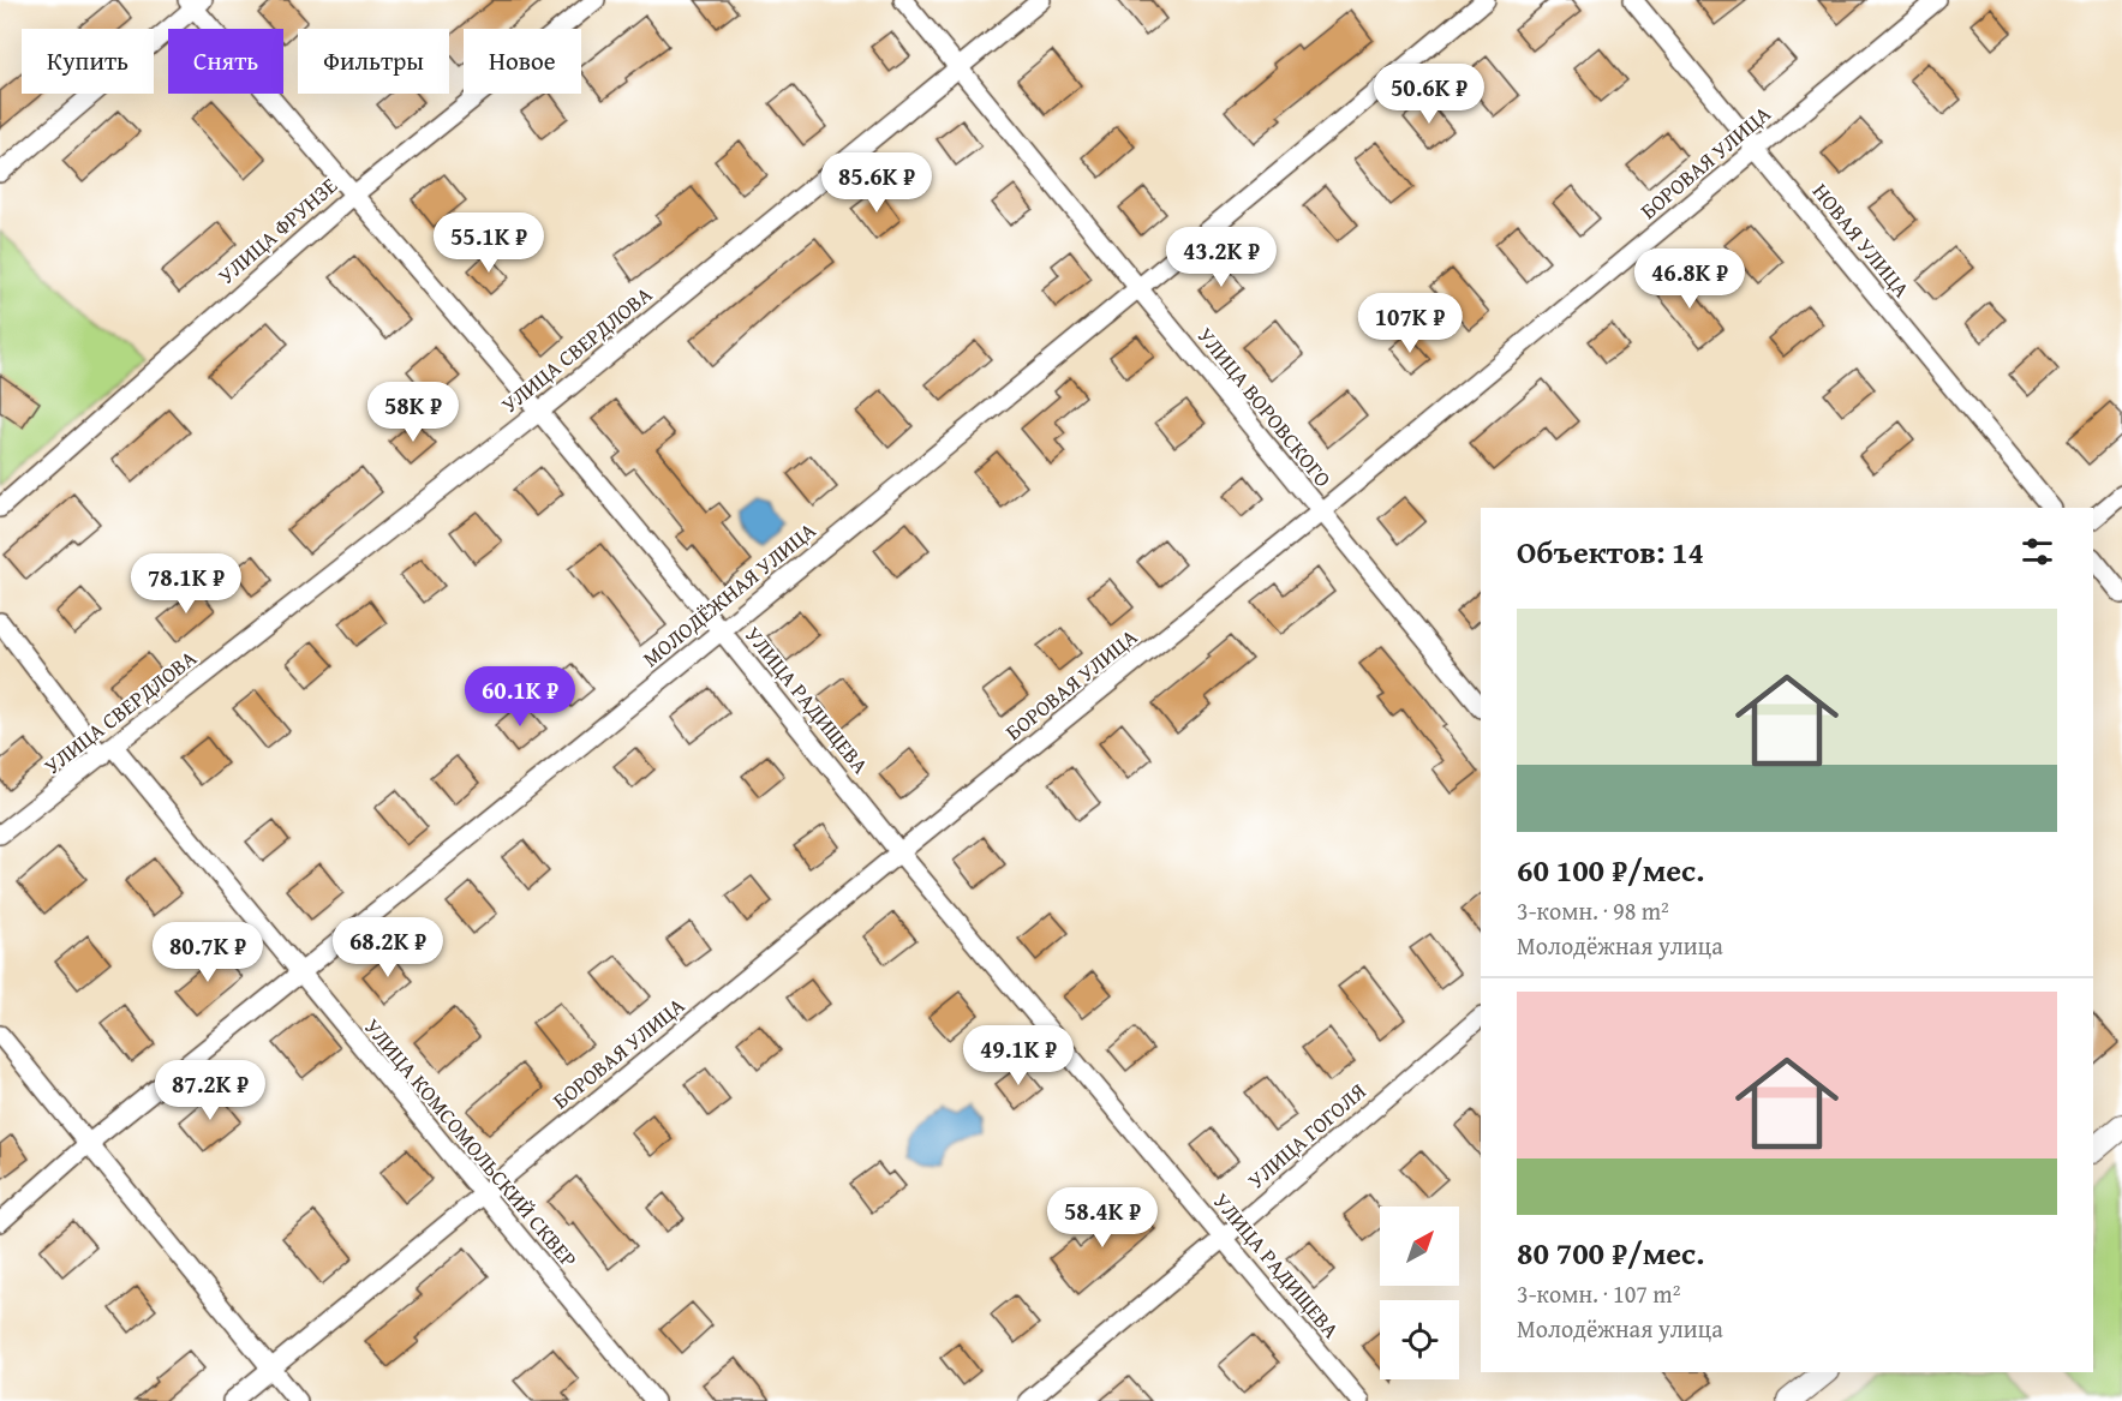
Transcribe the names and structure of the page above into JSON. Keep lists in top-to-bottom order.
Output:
{
  "streets": {
    "street": [
      "БОРОВАЯ УЛИЦА",
      "УЛИЦА ФРУНЗЕ",
      "НОВАЯ УЛИЦА",
      "УЛИЦА СВЕРДЛОВА",
      "УЛИЦА ВОРОВСКОГО",
      "МОЛОДЁЖНАЯ УЛИЦА",
      "УЛИЦА РАДИЩЕВА",
      "УЛИЦА ГОГОЛЯ",
      "УЛИЦА КОМСОМОЛЬСКИЙ СКВЕР"
    ]
  },
  "crossings": [
    ["БОРОВАЯ УЛИЦА", "НОВАЯ УЛИЦА"],
    ["БОРОВАЯ УЛИЦА", "УЛИЦА ВОРОВСКОГО"],
    ["БОРОВАЯ УЛИЦА", "УЛИЦА РАДИЩЕВА"],
    ["БОРОВАЯ УЛИЦА", "УЛИЦА КОМСОМОЛЬСКИЙ СКВЕР"],
    ["УЛИЦА ФРУНЗЕ", "УЛИЦА РАДИЩЕВА"],
    ["УЛИЦА СВЕРДЛОВА", "УЛИЦА ВОРОВСКОГО"],
    ["УЛИЦА СВЕРДЛОВА", "УЛИЦА РАДИЩЕВА"],
    ["УЛИЦА СВЕРДЛОВА", "УЛИЦА КОМСОМОЛЬСКИЙ СКВЕР"],
    ["УЛИЦА ВОРОВСКОГО", "МОЛОДЁЖНАЯ УЛИЦА"],
    ["МОЛОДЁЖНАЯ УЛИЦА", "УЛИЦА РАДИЩЕВА"],
    ["МОЛОДЁЖНАЯ УЛИЦА", "УЛИЦА КОМСОМОЛЬСКИЙ СКВЕР"],
    ["УЛИЦА РАДИЩЕВА", "УЛИЦА ГОГОЛЯ"]
  ],
  "north": "top right",
  "page": {
    "chip": [
      "Купить",
      "Снять",
      "Фильтры",
      "Новое"
    ],
    "price": [
      "50.6K ₽",
      "85.6K ₽",
      "55.1K ₽",
      "43.2K ₽",
      "46.8K ₽",
      "107K ₽",
      "58K ₽",
      "78.1K ₽",
      "60.1K ₽",
      "68.2K ₽",
      "80.7K ₽",
      "49.1K ₽",
      "87.2K ₽",
      "58.4K ₽"
    ],
    "heading": "Объектов: 14",
    "list": [
      {
        "name": "60 100 ₽/мес.",
        "note": "3-комн. · 98 m² · Молодёжная улица"
      },
      {
        "name": "80 700 ₽/мес.",
        "note": "3-комн. · 107 m² · Молодёжная улица"
      }
    ]
  }
}
